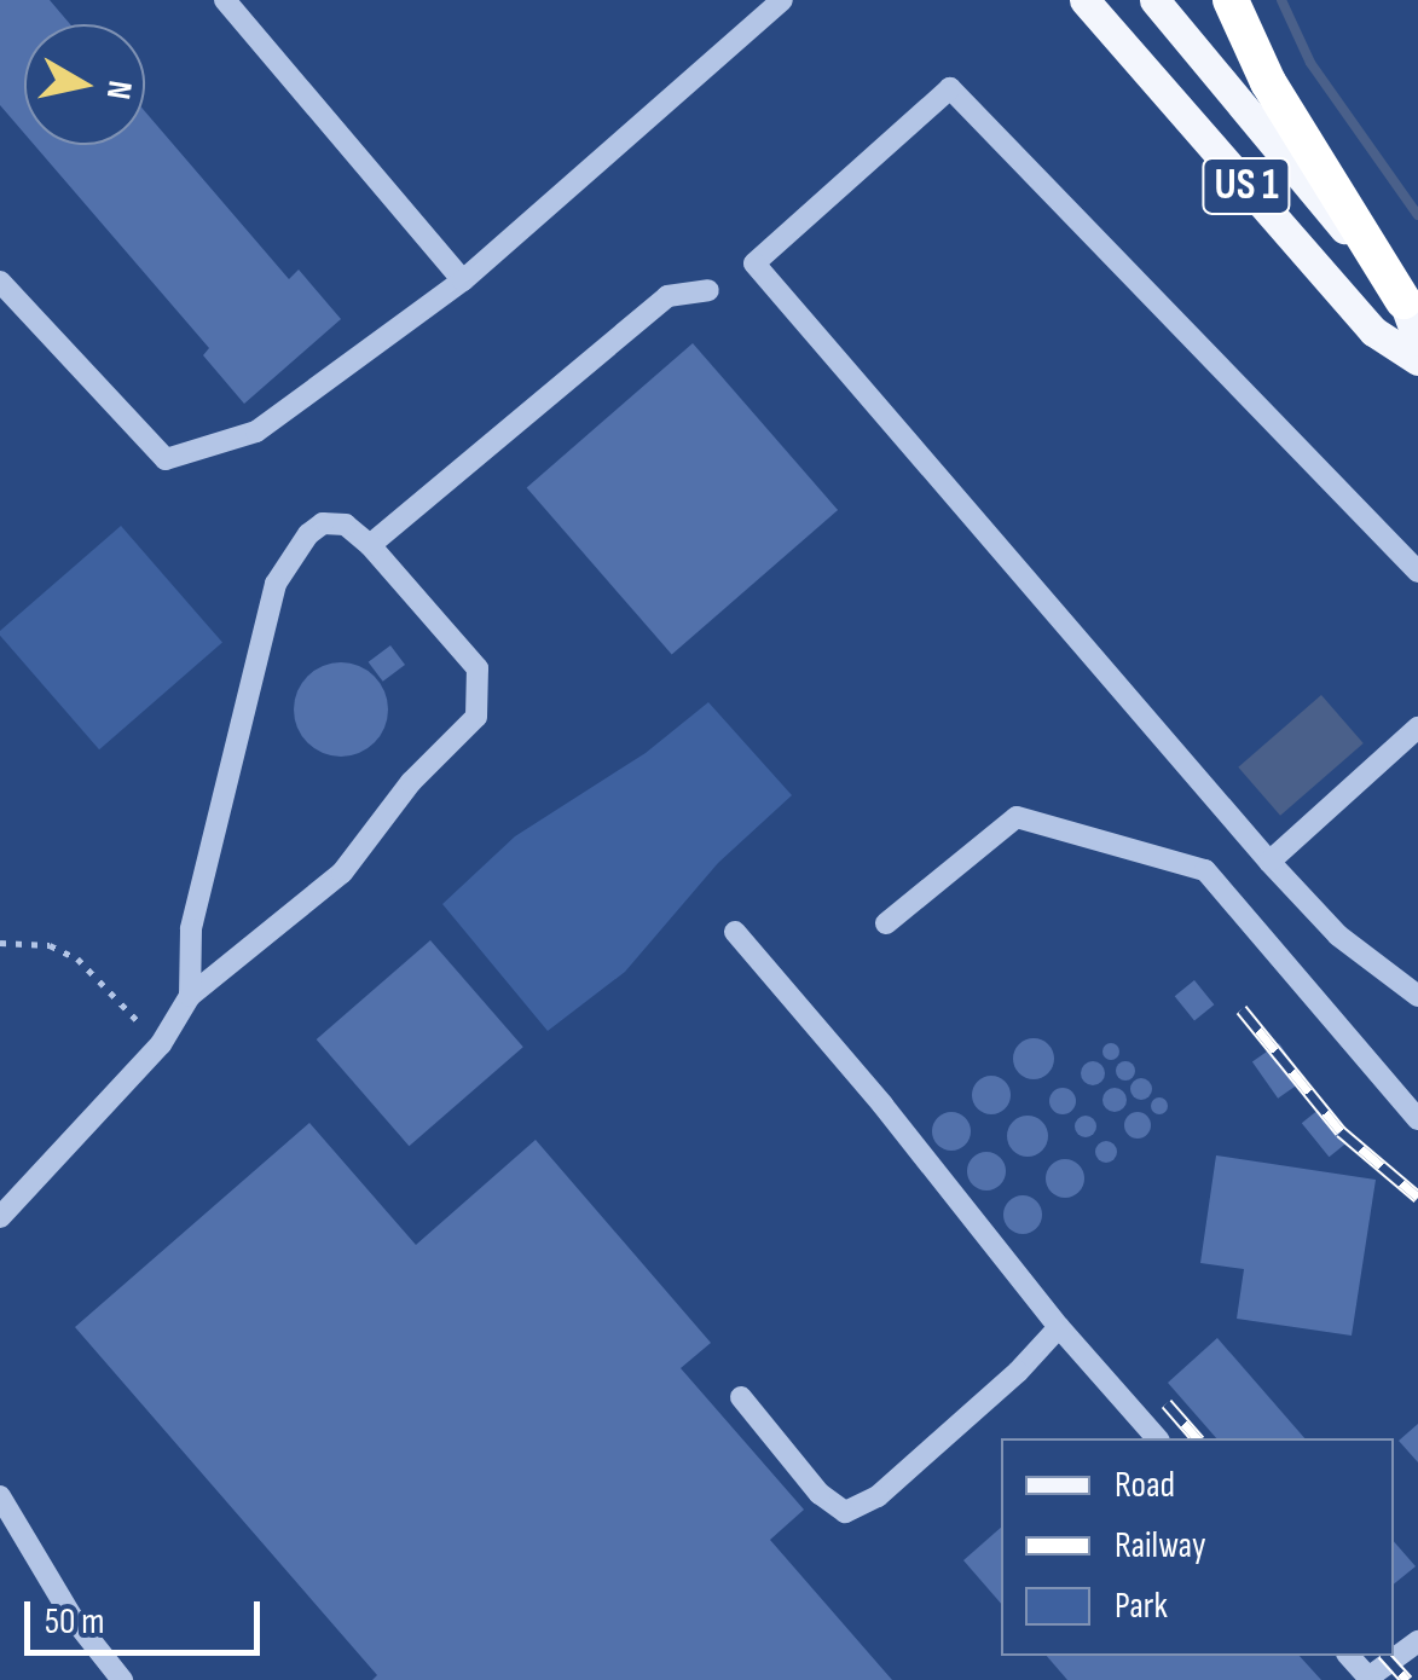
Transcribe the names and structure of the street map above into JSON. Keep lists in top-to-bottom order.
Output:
{
  "streets": {
    "main road": ["US 1"]
  },
  "legend": ["Road", "Railway", "Park"],
  "scale_bar": "50 m",
  "north": "right"
}
